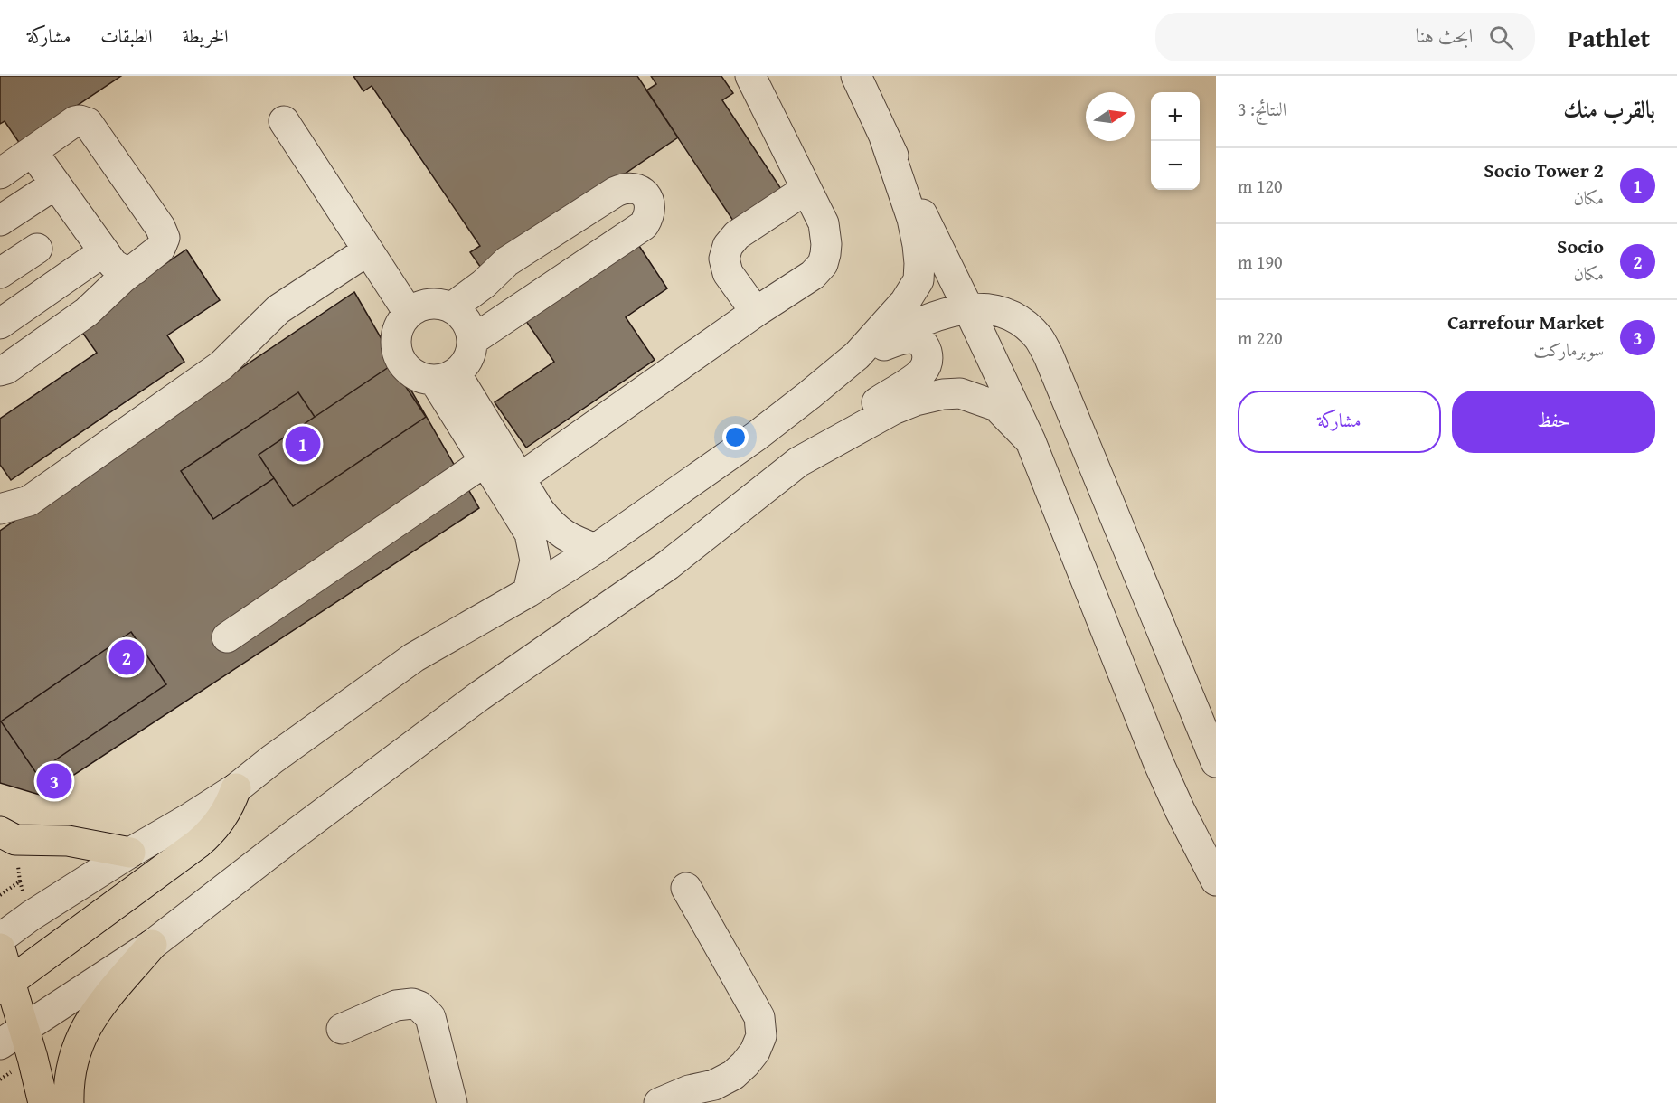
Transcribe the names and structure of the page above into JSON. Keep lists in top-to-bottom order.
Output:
{
  "north": "right",
  "page": {
    "header": "Pathlet",
    "search": "ابحث هنا",
    "nav": ["الخريطة", "الطبقات", "مشاركة"],
    "heading": ["بالقرب منك", "النتائج: 3"],
    "map_buttons": ["+", "−"],
    "list": [
      {
        "mark": "1",
        "name": "Socio Tower 2",
        "note": "مكان",
        "value": "120 m"
      },
      {
        "mark": "2",
        "name": "Socio",
        "note": "مكان",
        "value": "190 m"
      },
      {
        "mark": "3",
        "name": "Carrefour Market",
        "note": "سوبرماركت",
        "value": "220 m"
      }
    ],
    "buttons": ["حفظ", "مشاركة"],
    "pins": ["1", "2", "3"]
  }
}
